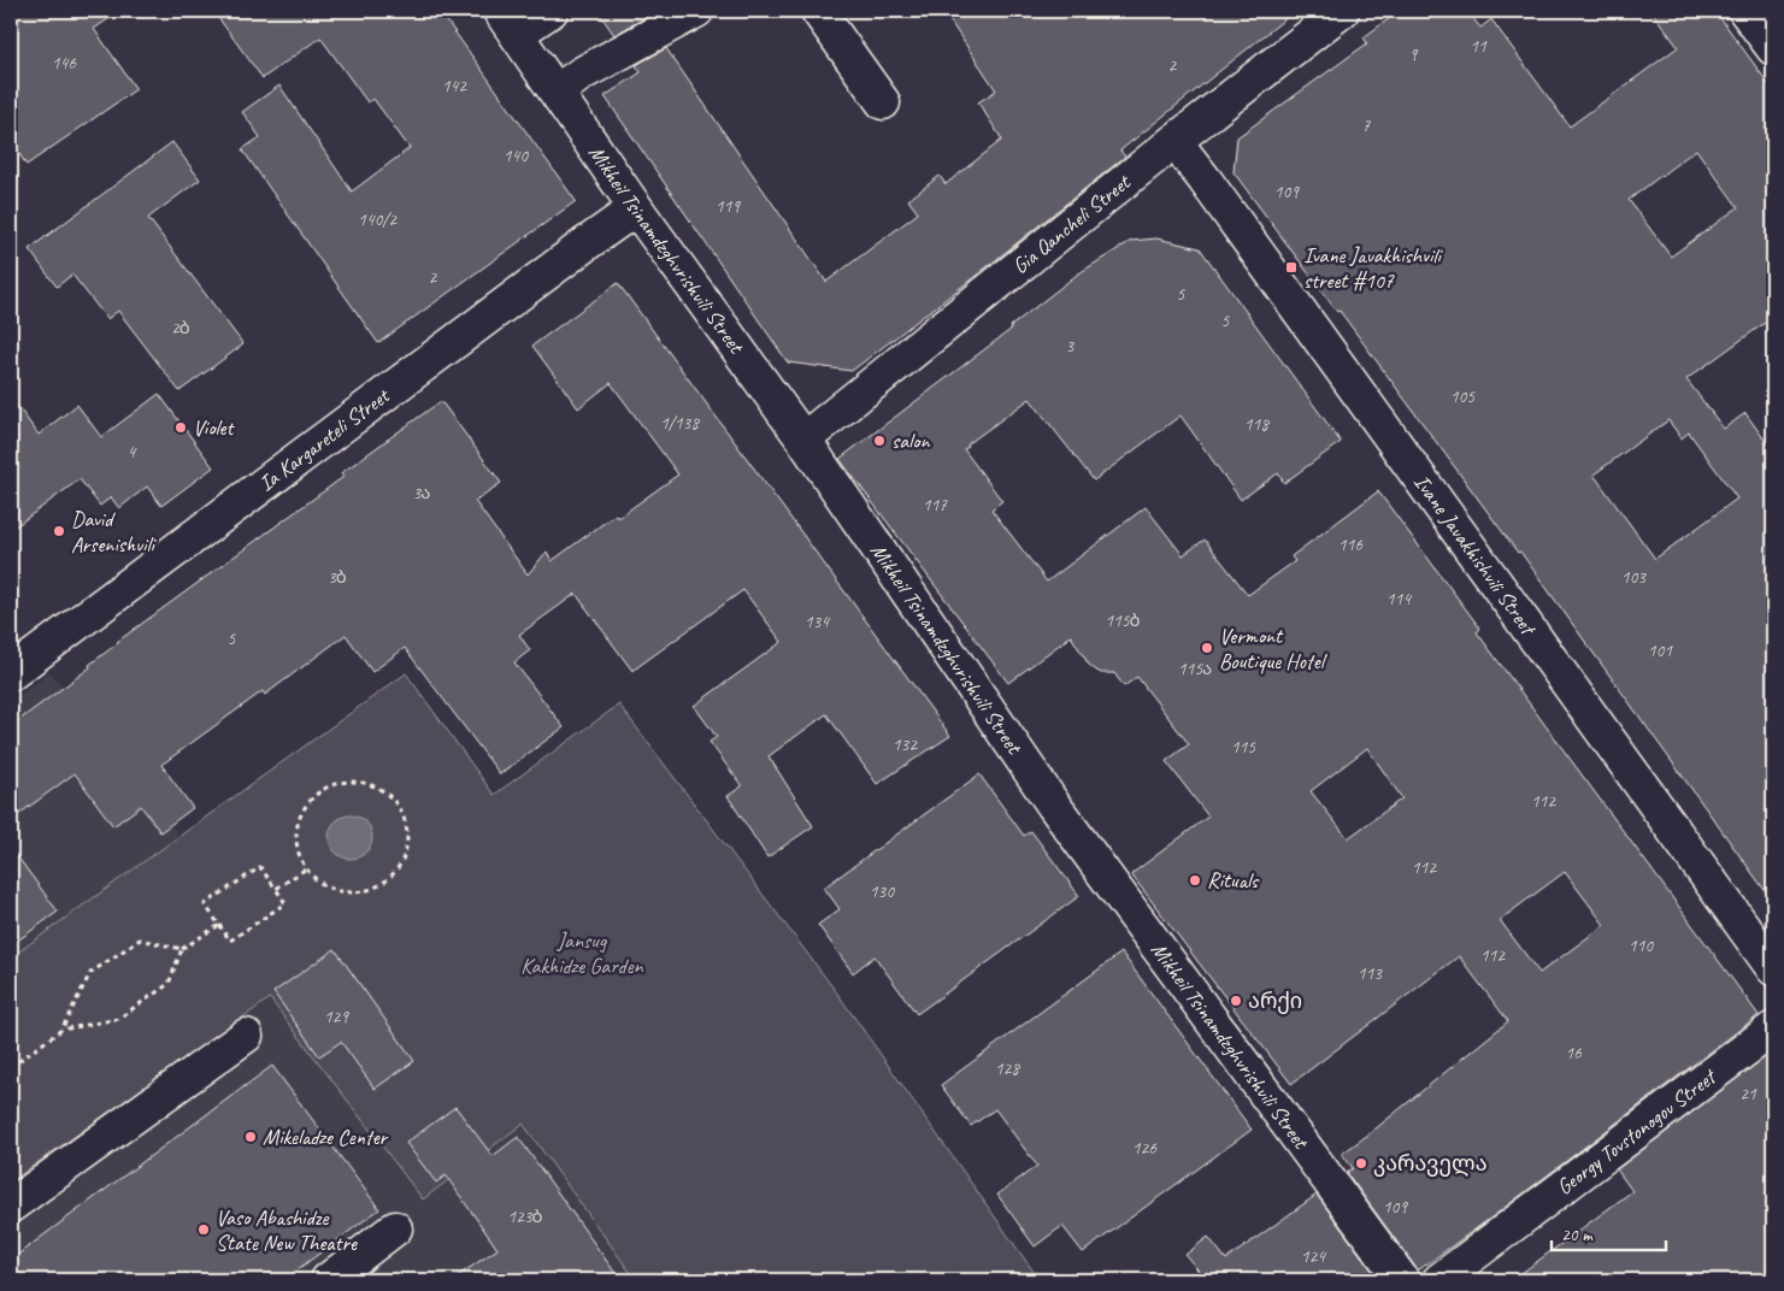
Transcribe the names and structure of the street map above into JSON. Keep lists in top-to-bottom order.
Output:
{
  "streets": {
    "street": [
      "Gia Qancheli Street",
      "Mikheil Tsinamdzghvrishvili Street",
      "Ia Kargareteli Street",
      "Ivane Javakhishvili Street",
      "Georgy Tovstonogov Street"
    ]
  },
  "crossings": [
    ["Gia Qancheli Street", "Mikheil Tsinamdzghvrishvili Street"],
    ["Gia Qancheli Street", "Ivane Javakhishvili Street"],
    ["Mikheil Tsinamdzghvrishvili Street", "Ia Kargareteli Street"]
  ],
  "parks": ["Jansug Kakhidze Garden"],
  "places": {
    "transit": ["Ivane Javakhishvili street #107"],
    "other": [
      "Violet",
      "salon",
      "David Arsenishvili",
      "Vermont Boutique Hotel",
      "Rituals",
      "არქი",
      "Mikeladze Center",
      "კარაველა",
      "Vaso Abashidze State New Theatre"
    ]
  },
  "house_numbers": [
    "11",
    "9",
    "146",
    "2",
    "142",
    "7",
    "140",
    "109",
    "119",
    "140/2",
    "2",
    "5",
    "5",
    "2ბ",
    "3",
    "105",
    "1/138",
    "118",
    "4",
    "3ა",
    "117",
    "116",
    "3ბ",
    "103",
    "114",
    "115ბ",
    "134",
    "5",
    "101",
    "115ა",
    "132",
    "115",
    "112",
    "112",
    "130",
    "110",
    "112",
    "113",
    "129",
    "16",
    "128",
    "21",
    "126",
    "109",
    "123ბ",
    "124"
  ],
  "scale_bar": "20 m"
}
